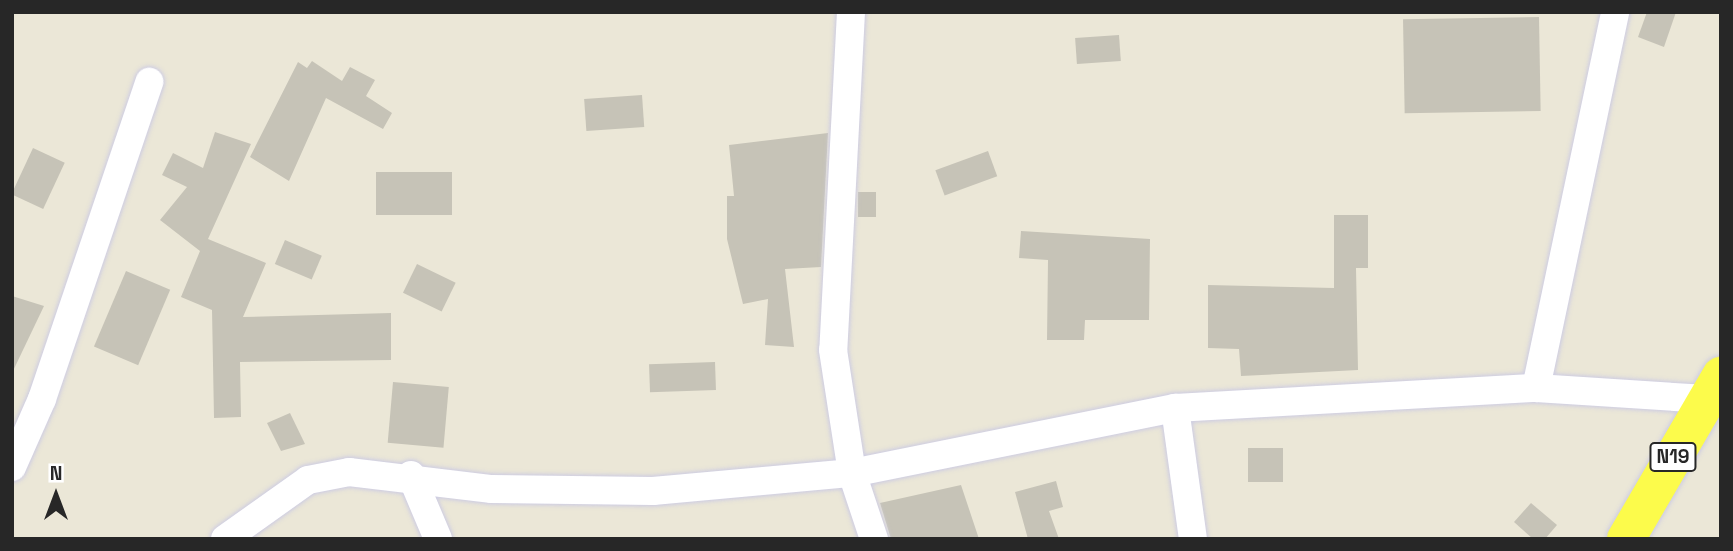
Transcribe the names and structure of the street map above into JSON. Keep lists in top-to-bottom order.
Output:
{
  "streets": {
    "main road": ["N19"]
  },
  "north": "top"
}
